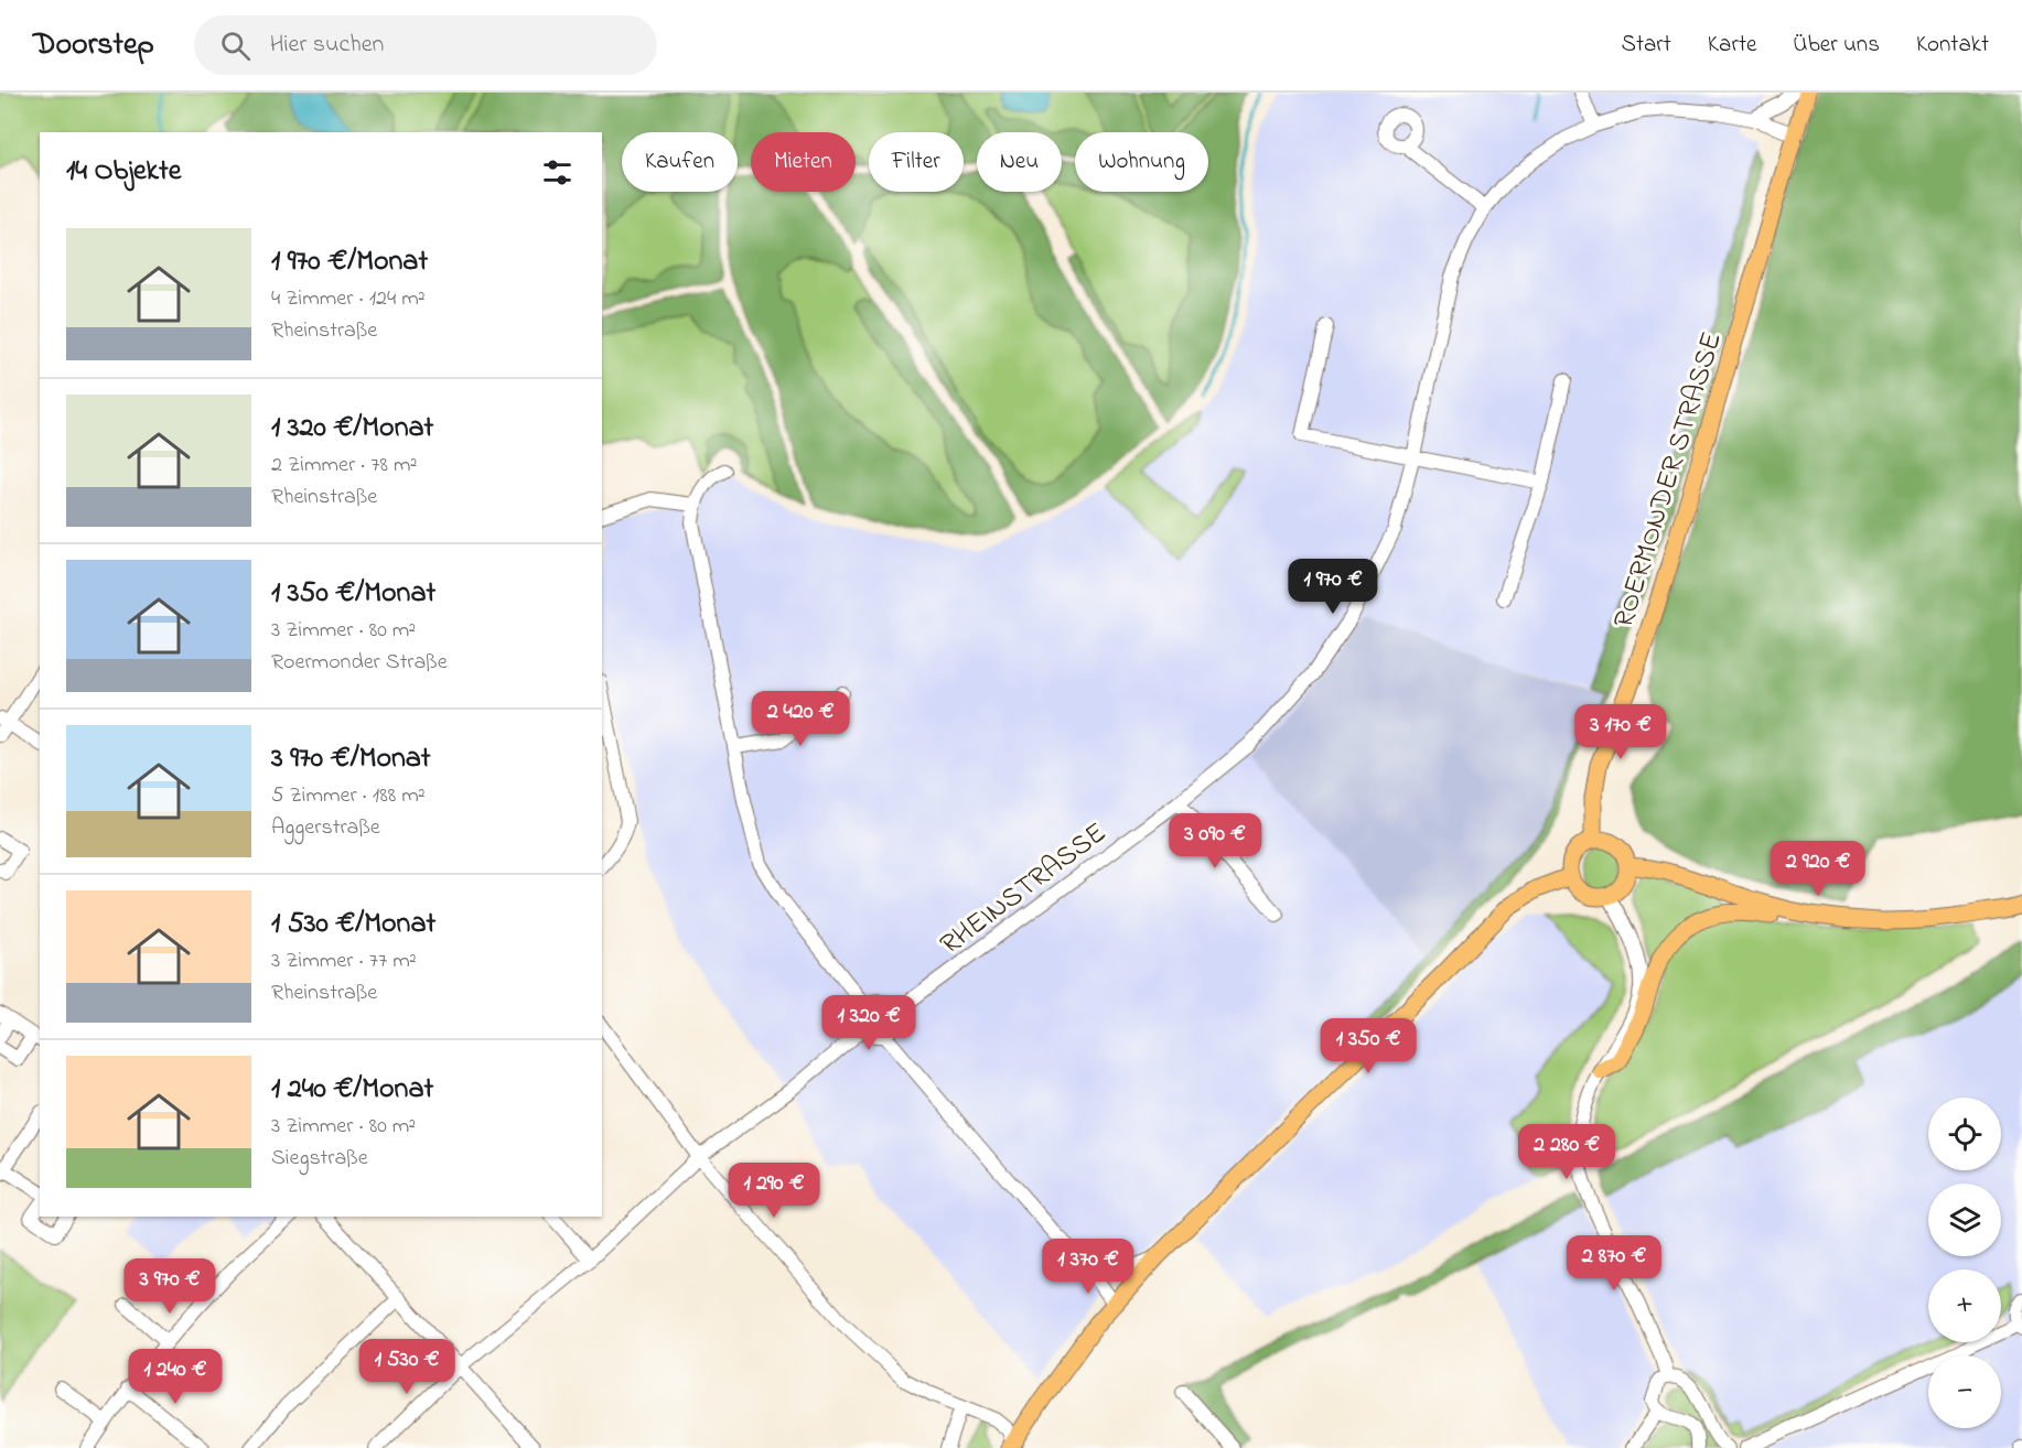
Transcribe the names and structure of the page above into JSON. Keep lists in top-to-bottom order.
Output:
{
  "streets": {
    "main road": ["ROERMONDER STRASSE"],
    "street": ["RHEINSTRASSE"]
  },
  "crossings": [
    ["ROERMONDER STRASSE", "RHEINSTRASSE"]
  ],
  "page": {
    "header": "Doorstep",
    "search": "Hier suchen",
    "nav": [
      "Start",
      "Karte",
      "Über uns",
      "Kontakt"
    ],
    "chip": [
      "Kaufen",
      "Mieten",
      "Filter",
      "Neu",
      "Wohnung"
    ],
    "heading": "14 Objekte",
    "list": [
      {
        "name": "1 970 €/Monat",
        "note": "4 Zimmer · 124 m² · Rheinstraße"
      },
      {
        "name": "1 320 €/Monat",
        "note": "2 Zimmer · 78 m² · Rheinstraße"
      },
      {
        "name": "1 350 €/Monat",
        "note": "3 Zimmer · 80 m² · Roermonder Straße"
      },
      {
        "name": "3 970 €/Monat",
        "note": "5 Zimmer · 188 m² · Aggerstraße"
      },
      {
        "name": "1 530 €/Monat",
        "note": "3 Zimmer · 77 m² · Rheinstraße"
      },
      {
        "name": "1 240 €/Monat",
        "note": "3 Zimmer · 80 m² · Siegstraße"
      }
    ],
    "price": [
      "1 970 €",
      "2 420 €",
      "3 170 €",
      "3 090 €",
      "2 920 €",
      "1 320 €",
      "1 350 €",
      "2 280 €",
      "1 290 €",
      "2 870 €",
      "1 370 €",
      "3 970 €",
      "1 530 €",
      "1 240 €"
    ],
    "map_buttons": ["+", "−"]
  }
}
